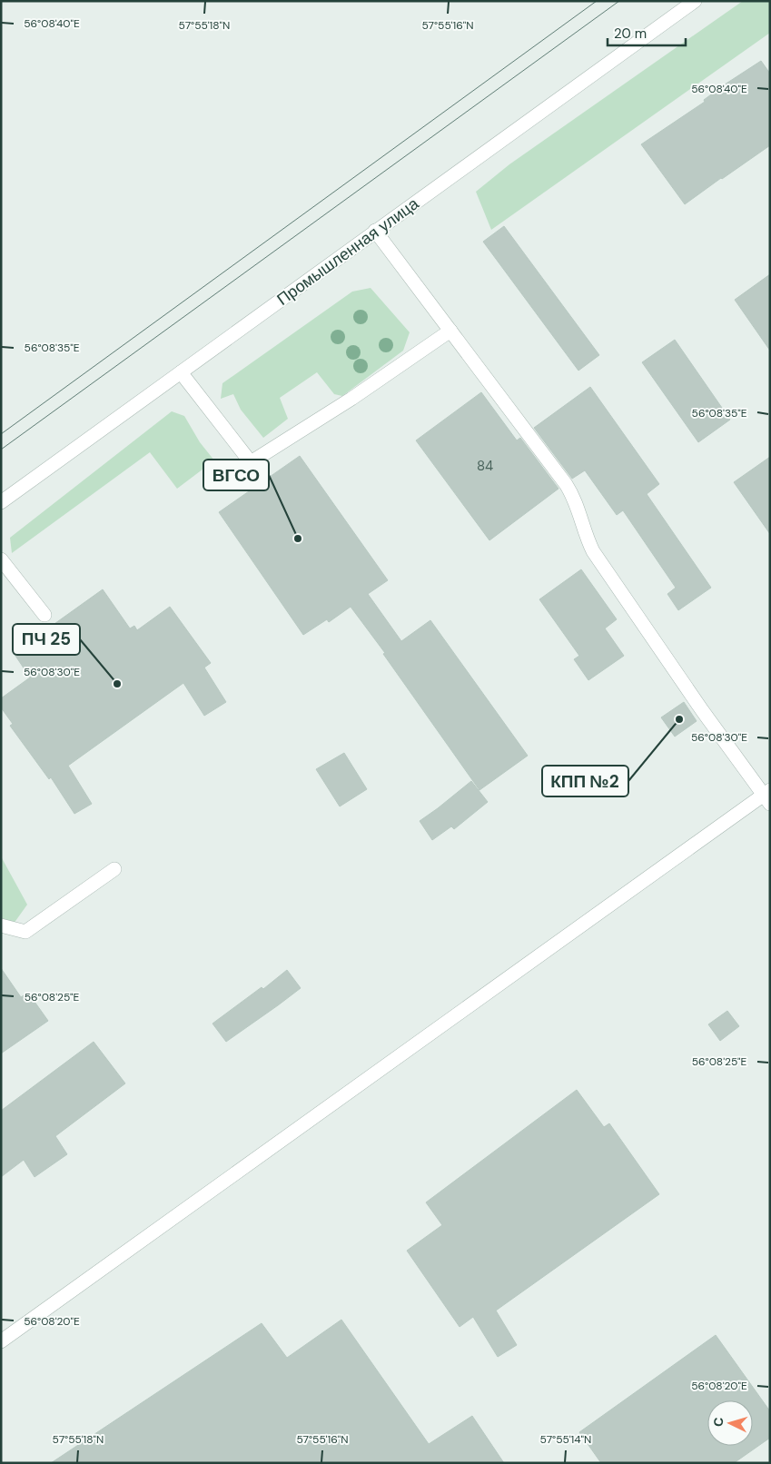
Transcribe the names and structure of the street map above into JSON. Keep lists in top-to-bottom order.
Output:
{
  "streets": {
    "street": ["Промышленная улица"]
  },
  "places": ["ВГСО", "ПЧ 25", "КПП №2"],
  "house_numbers": ["84"],
  "scale_bar": "20 m",
  "north": "left",
  "coordinates": [
    "56°08'40\"E",
    "57°55'18\"N",
    "57°55'16\"N",
    "56°08'35\"E",
    "56°08'30\"E",
    "56°08'25\"E",
    "56°08'20\"E",
    "57°55'14\"N"
  ]
}
